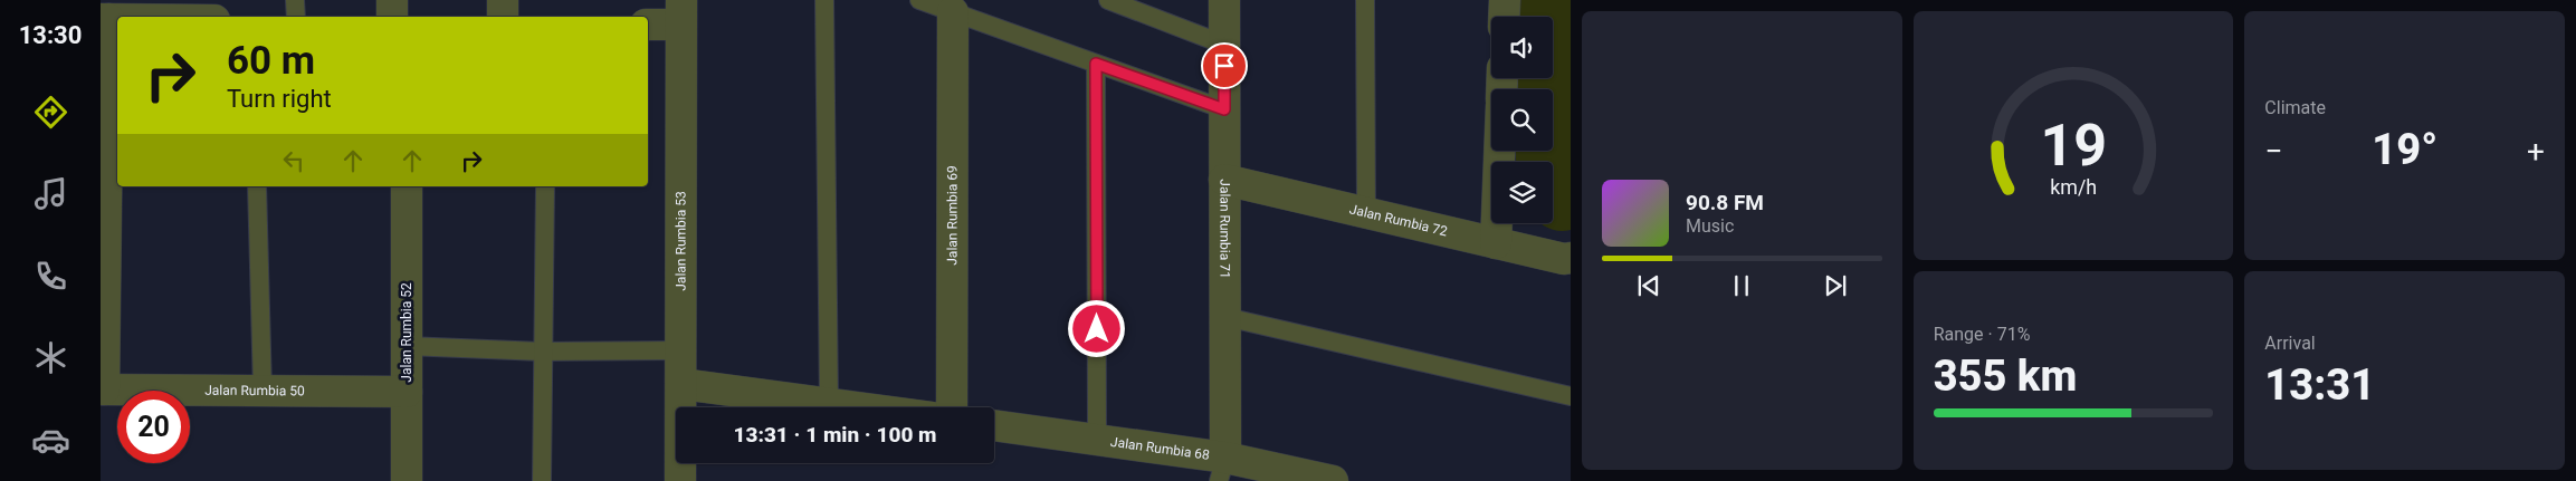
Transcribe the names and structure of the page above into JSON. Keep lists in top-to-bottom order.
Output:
{
  "streets": {
    "street": [
      "Jalan Rumbia 69",
      "Jalan Rumbia 72",
      "Jalan Rumbia 71",
      "Jalan Rumbia 53",
      "Jalan Rumbia 52",
      "Jalan Rumbia 50",
      "Jalan Rumbia 68"
    ]
  },
  "crossings": [
    ["Jalan Rumbia 72", "Jalan Rumbia 71"],
    ["Jalan Rumbia 71", "Jalan Rumbia 68"],
    ["Jalan Rumbia 52", "Jalan Rumbia 50"]
  ],
  "page": {
    "tabs": "13:30",
    "tile": [
      "Climate",
      ["Range · 71%", "355 km"],
      ["Arrival", "13:31"]
    ],
    "turn": ["60 m", "Turn right"],
    "heat": ["−", "19°", "+"],
    "song": ["90.8 FM", "Music"],
    "limit": "20",
    "trip": "13:31 · 1 min · 100 m",
    "gauge": ["19", "km/h"]
  }
}
